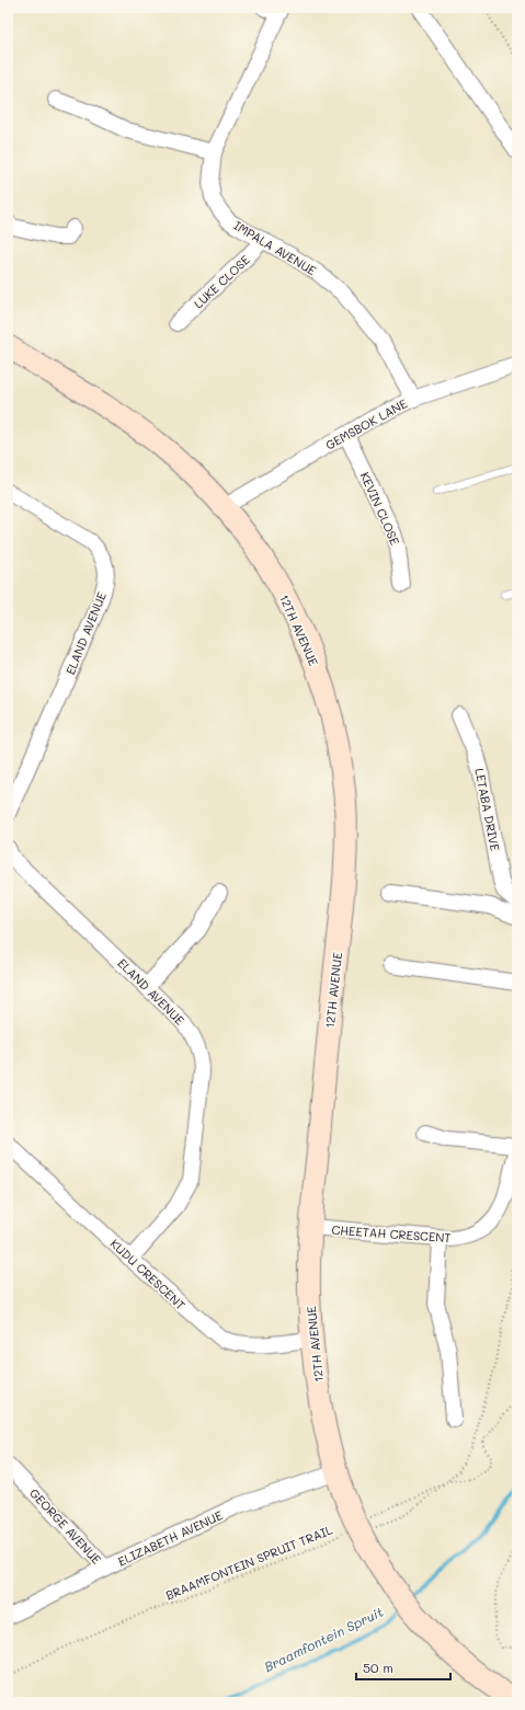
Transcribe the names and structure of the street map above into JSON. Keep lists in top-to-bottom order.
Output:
{
  "streets": {
    "street": [
      "IMPALA AVENUE",
      "LUKE CLOSE",
      "GEMSBOK LANE",
      "KEVIN CLOSE",
      "12TH AVENUE",
      "ELAND AVENUE",
      "LETABA DRIVE",
      "CHEETAH CRESCENT",
      "KUDU CRESCENT",
      "GEORGE AVENUE",
      "ELIZABETH AVENUE"
    ],
    "path": ["BRAAMFONTEIN SPRUIT TRAIL"]
  },
  "crossings": [
    ["IMPALA AVENUE", "LUKE CLOSE"],
    ["IMPALA AVENUE", "GEMSBOK LANE"],
    ["GEMSBOK LANE", "KEVIN CLOSE"],
    ["GEMSBOK LANE", "12TH AVENUE"],
    ["12TH AVENUE", "CHEETAH CRESCENT"],
    ["12TH AVENUE", "KUDU CRESCENT"],
    ["12TH AVENUE", "ELIZABETH AVENUE"],
    ["12TH AVENUE", "BRAAMFONTEIN SPRUIT TRAIL"],
    ["ELAND AVENUE", "KUDU CRESCENT"],
    ["GEORGE AVENUE", "ELIZABETH AVENUE"]
  ],
  "water": ["Braamfontein Spruit"],
  "scale_bar": "50 m"
}
